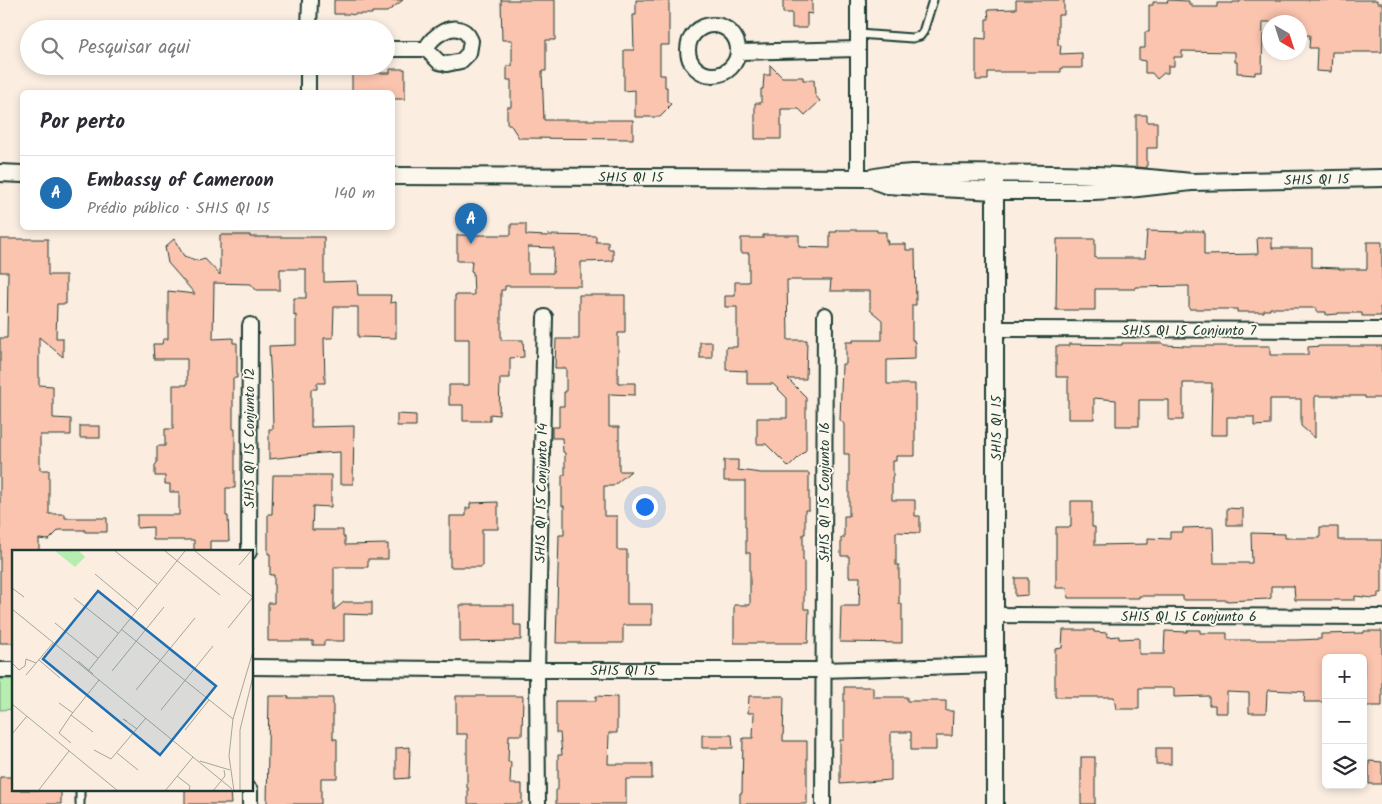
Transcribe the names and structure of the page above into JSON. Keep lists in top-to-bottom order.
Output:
{
  "streets": {
    "street": [
      "SHIS QI 15",
      "SHIS QI 15 Conjunto 7",
      "SHIS QI 15 Conjunto 12",
      "SHIS QI 15 Conjunto 16",
      "SHIS QI 15 Conjunto 14",
      "SHIS QI 15 Conjunto 6"
    ]
  },
  "crossings": [
    ["SHIS QI 15", "SHIS QI 15 Conjunto 7"],
    ["SHIS QI 15", "SHIS QI 15 Conjunto 16"],
    ["SHIS QI 15", "SHIS QI 15 Conjunto 14"],
    ["SHIS QI 15", "SHIS QI 15 Conjunto 6"]
  ],
  "north": "bottom right",
  "page": {
    "search": "Pesquisar aqui",
    "heading": "Por perto",
    "list": [
      {
        "mark": "A",
        "name": "Embassy of Cameroon",
        "note": "Prédio público · SHIS QI 15",
        "value": "140 m"
      }
    ],
    "pins": "A",
    "map_buttons": ["+", "−"]
  }
}
